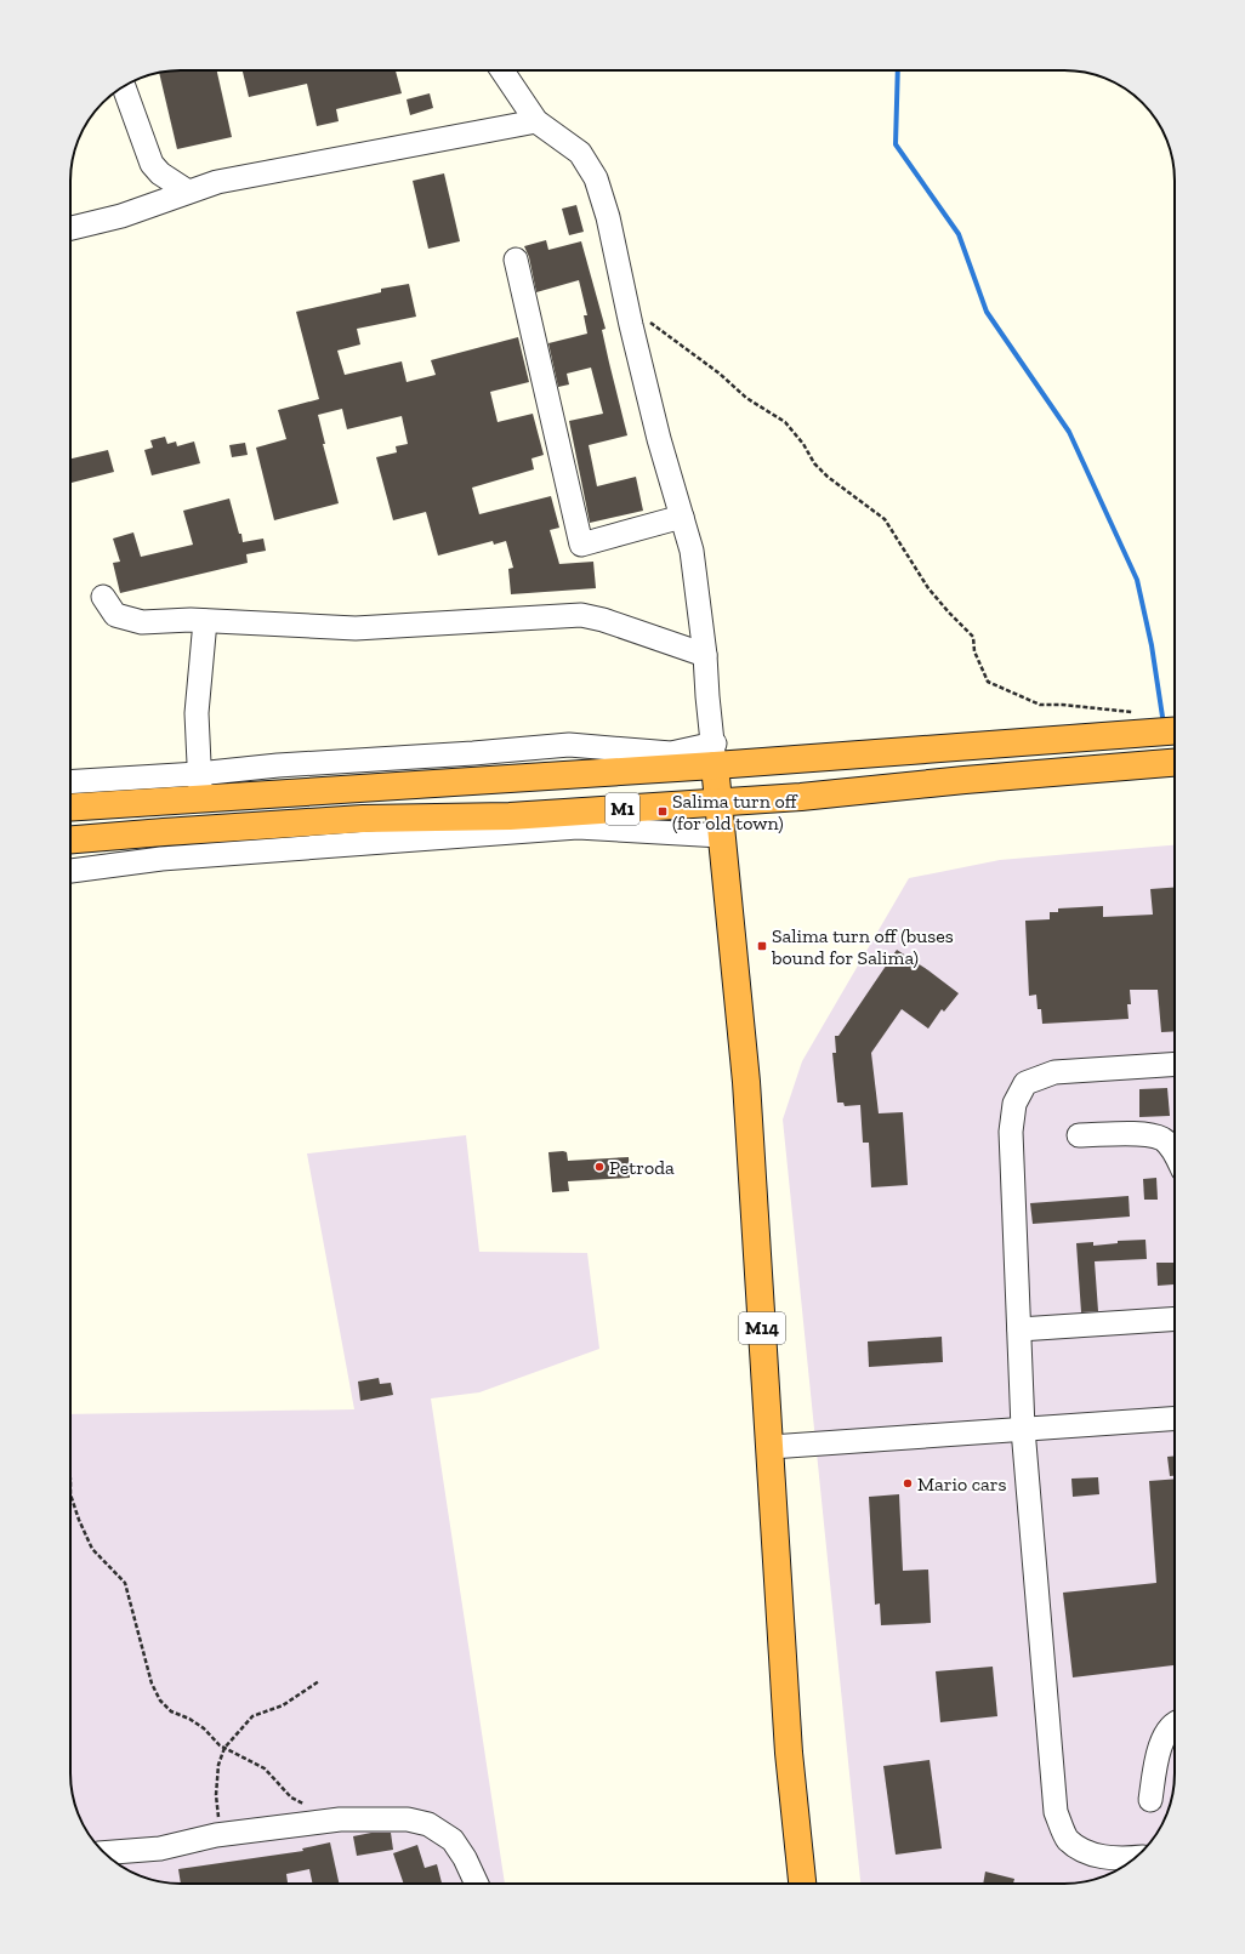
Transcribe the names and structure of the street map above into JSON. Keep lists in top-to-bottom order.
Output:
{
  "streets": {
    "highway": ["M1", "M14"]
  },
  "crossings": [
    ["M1", "M14"]
  ],
  "places": {
    "transit": ["Salima turn off (for old town)", "Salima turn off (buses bound for Salima)"],
    "other": ["Petroda", "Mario cars"]
  }
}
